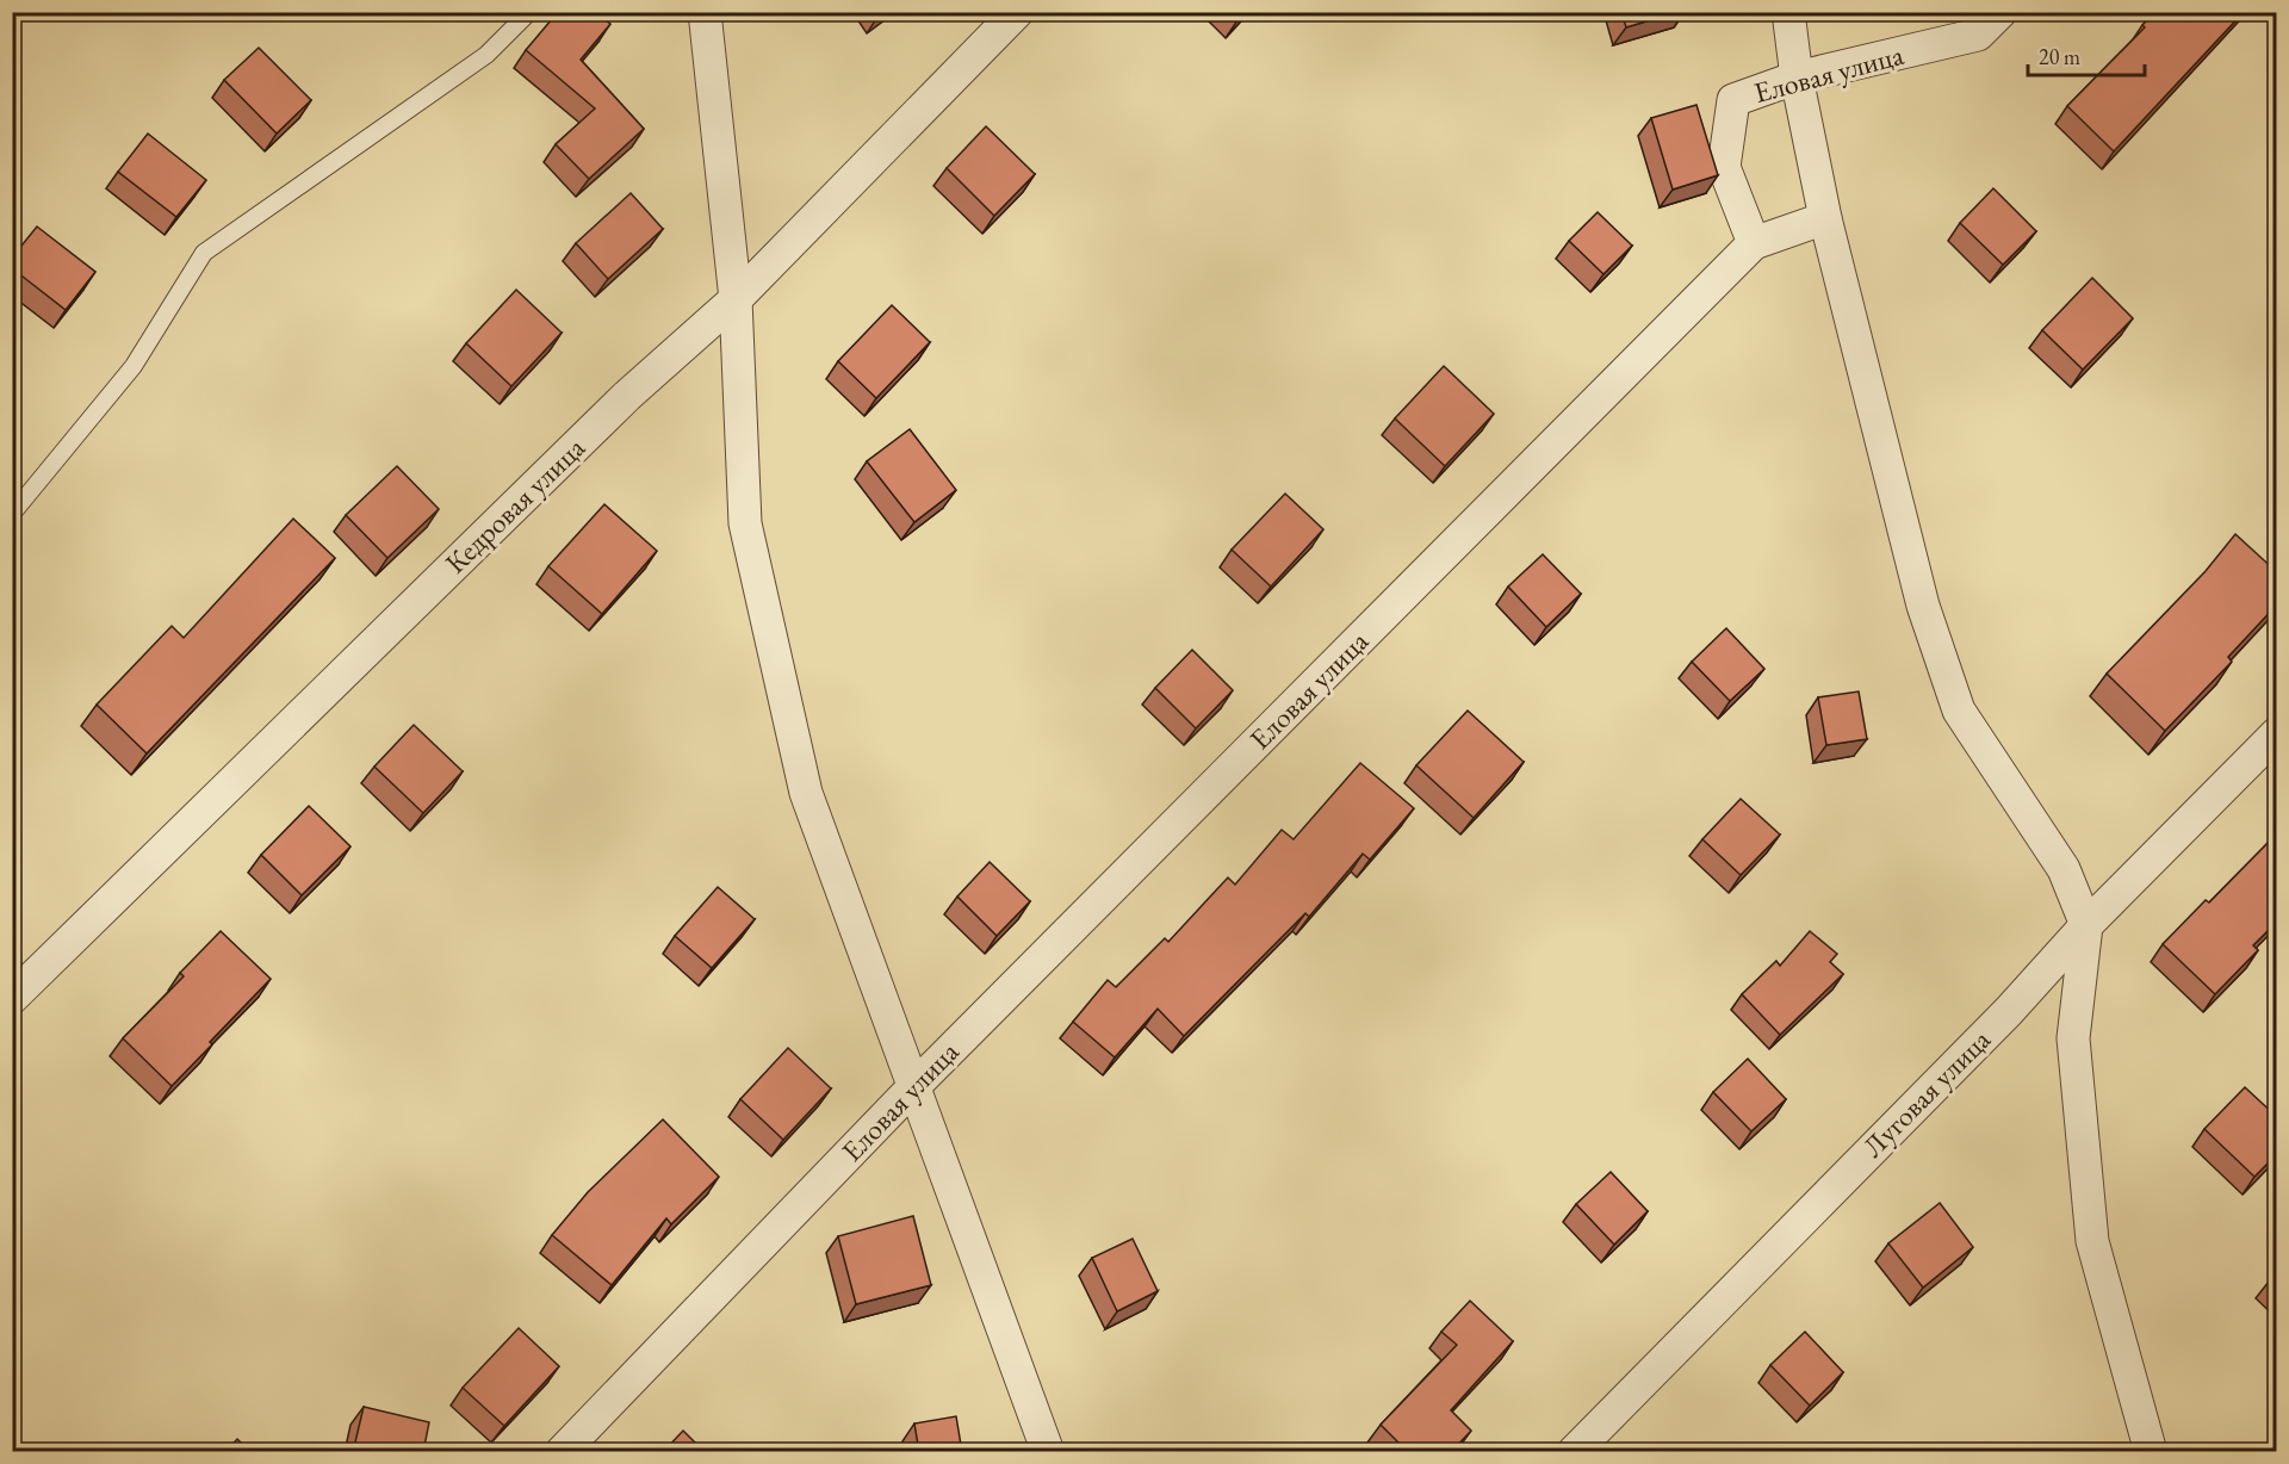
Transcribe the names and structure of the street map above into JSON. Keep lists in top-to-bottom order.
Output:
{
  "streets": {
    "street": ["Еловая улица", "Кедровая улица", "Луговая улица"]
  },
  "scale_bar": "20 m"
}
